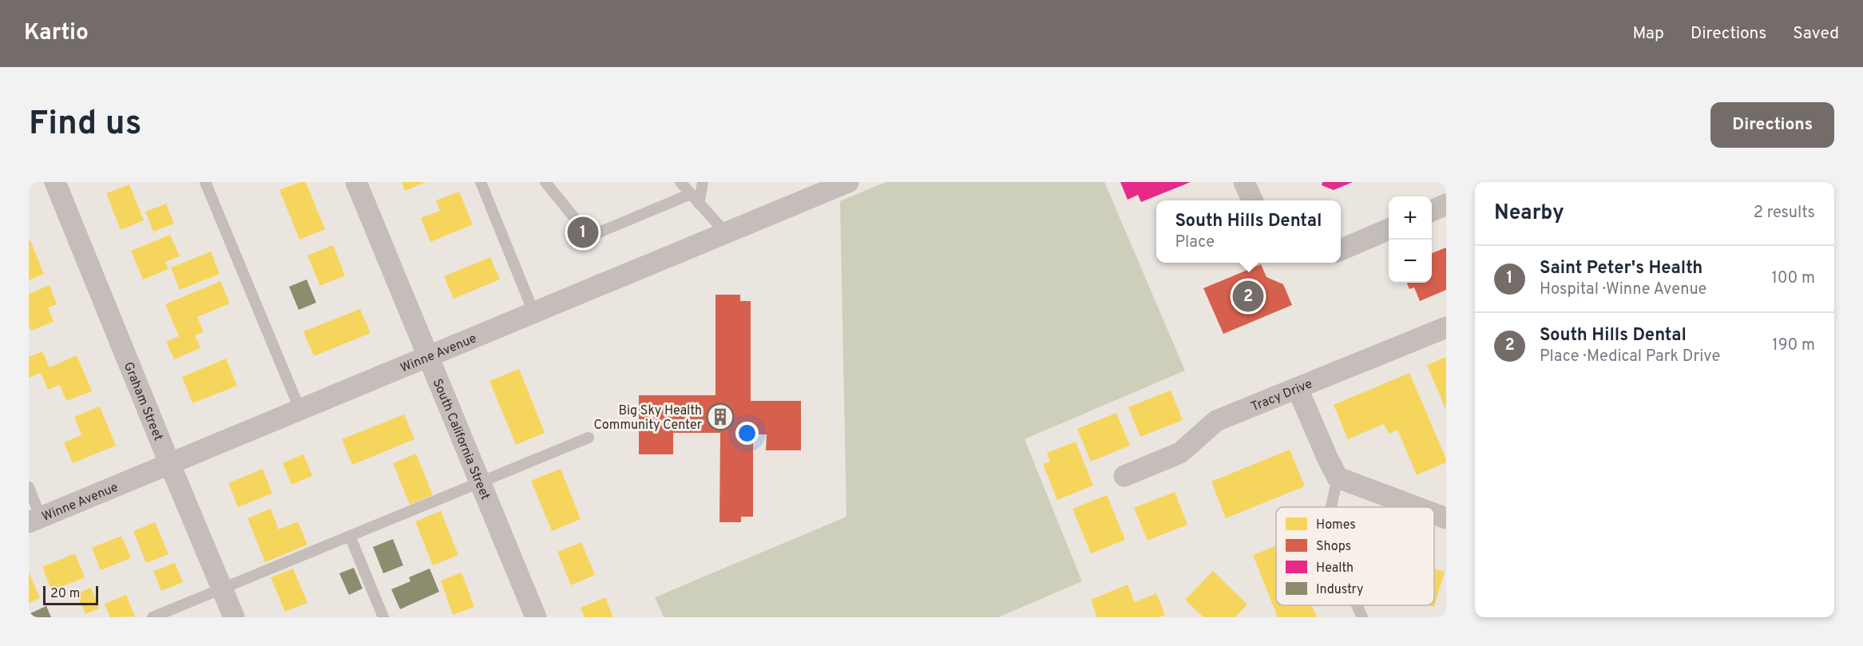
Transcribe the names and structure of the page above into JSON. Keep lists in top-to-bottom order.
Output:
{
  "streets": {
    "street": [
      "Winne Avenue",
      "Tracy Drive",
      "Graham Street",
      "South California Street"
    ]
  },
  "crossings": [
    ["Winne Avenue", "Graham Street"],
    ["Winne Avenue", "South California Street"]
  ],
  "places": {
    "building": ["Big Sky Health Community Center"]
  },
  "legend": [
    "Homes",
    "Shops",
    "Health",
    "Industry"
  ],
  "scale_bar": "20 m",
  "page": {
    "header": "Kartio",
    "nav": ["Map", "Directions", "Saved"],
    "buttons": "Directions",
    "title": "Find us",
    "heading": ["Nearby", "2 results"],
    "map_buttons": ["+", "−"],
    "popup": ["South Hills Dental", "Place"],
    "pins": ["1", "2"],
    "list": [
      {
        "mark": "1",
        "name": "Saint Peter's Health",
        "note": "Hospital · Winne Avenue",
        "value": "100 m"
      },
      {
        "mark": "2",
        "name": "South Hills Dental",
        "note": "Place · Medical Park Drive",
        "value": "190 m"
      }
    ],
    "scale": "20 m"
  }
}
